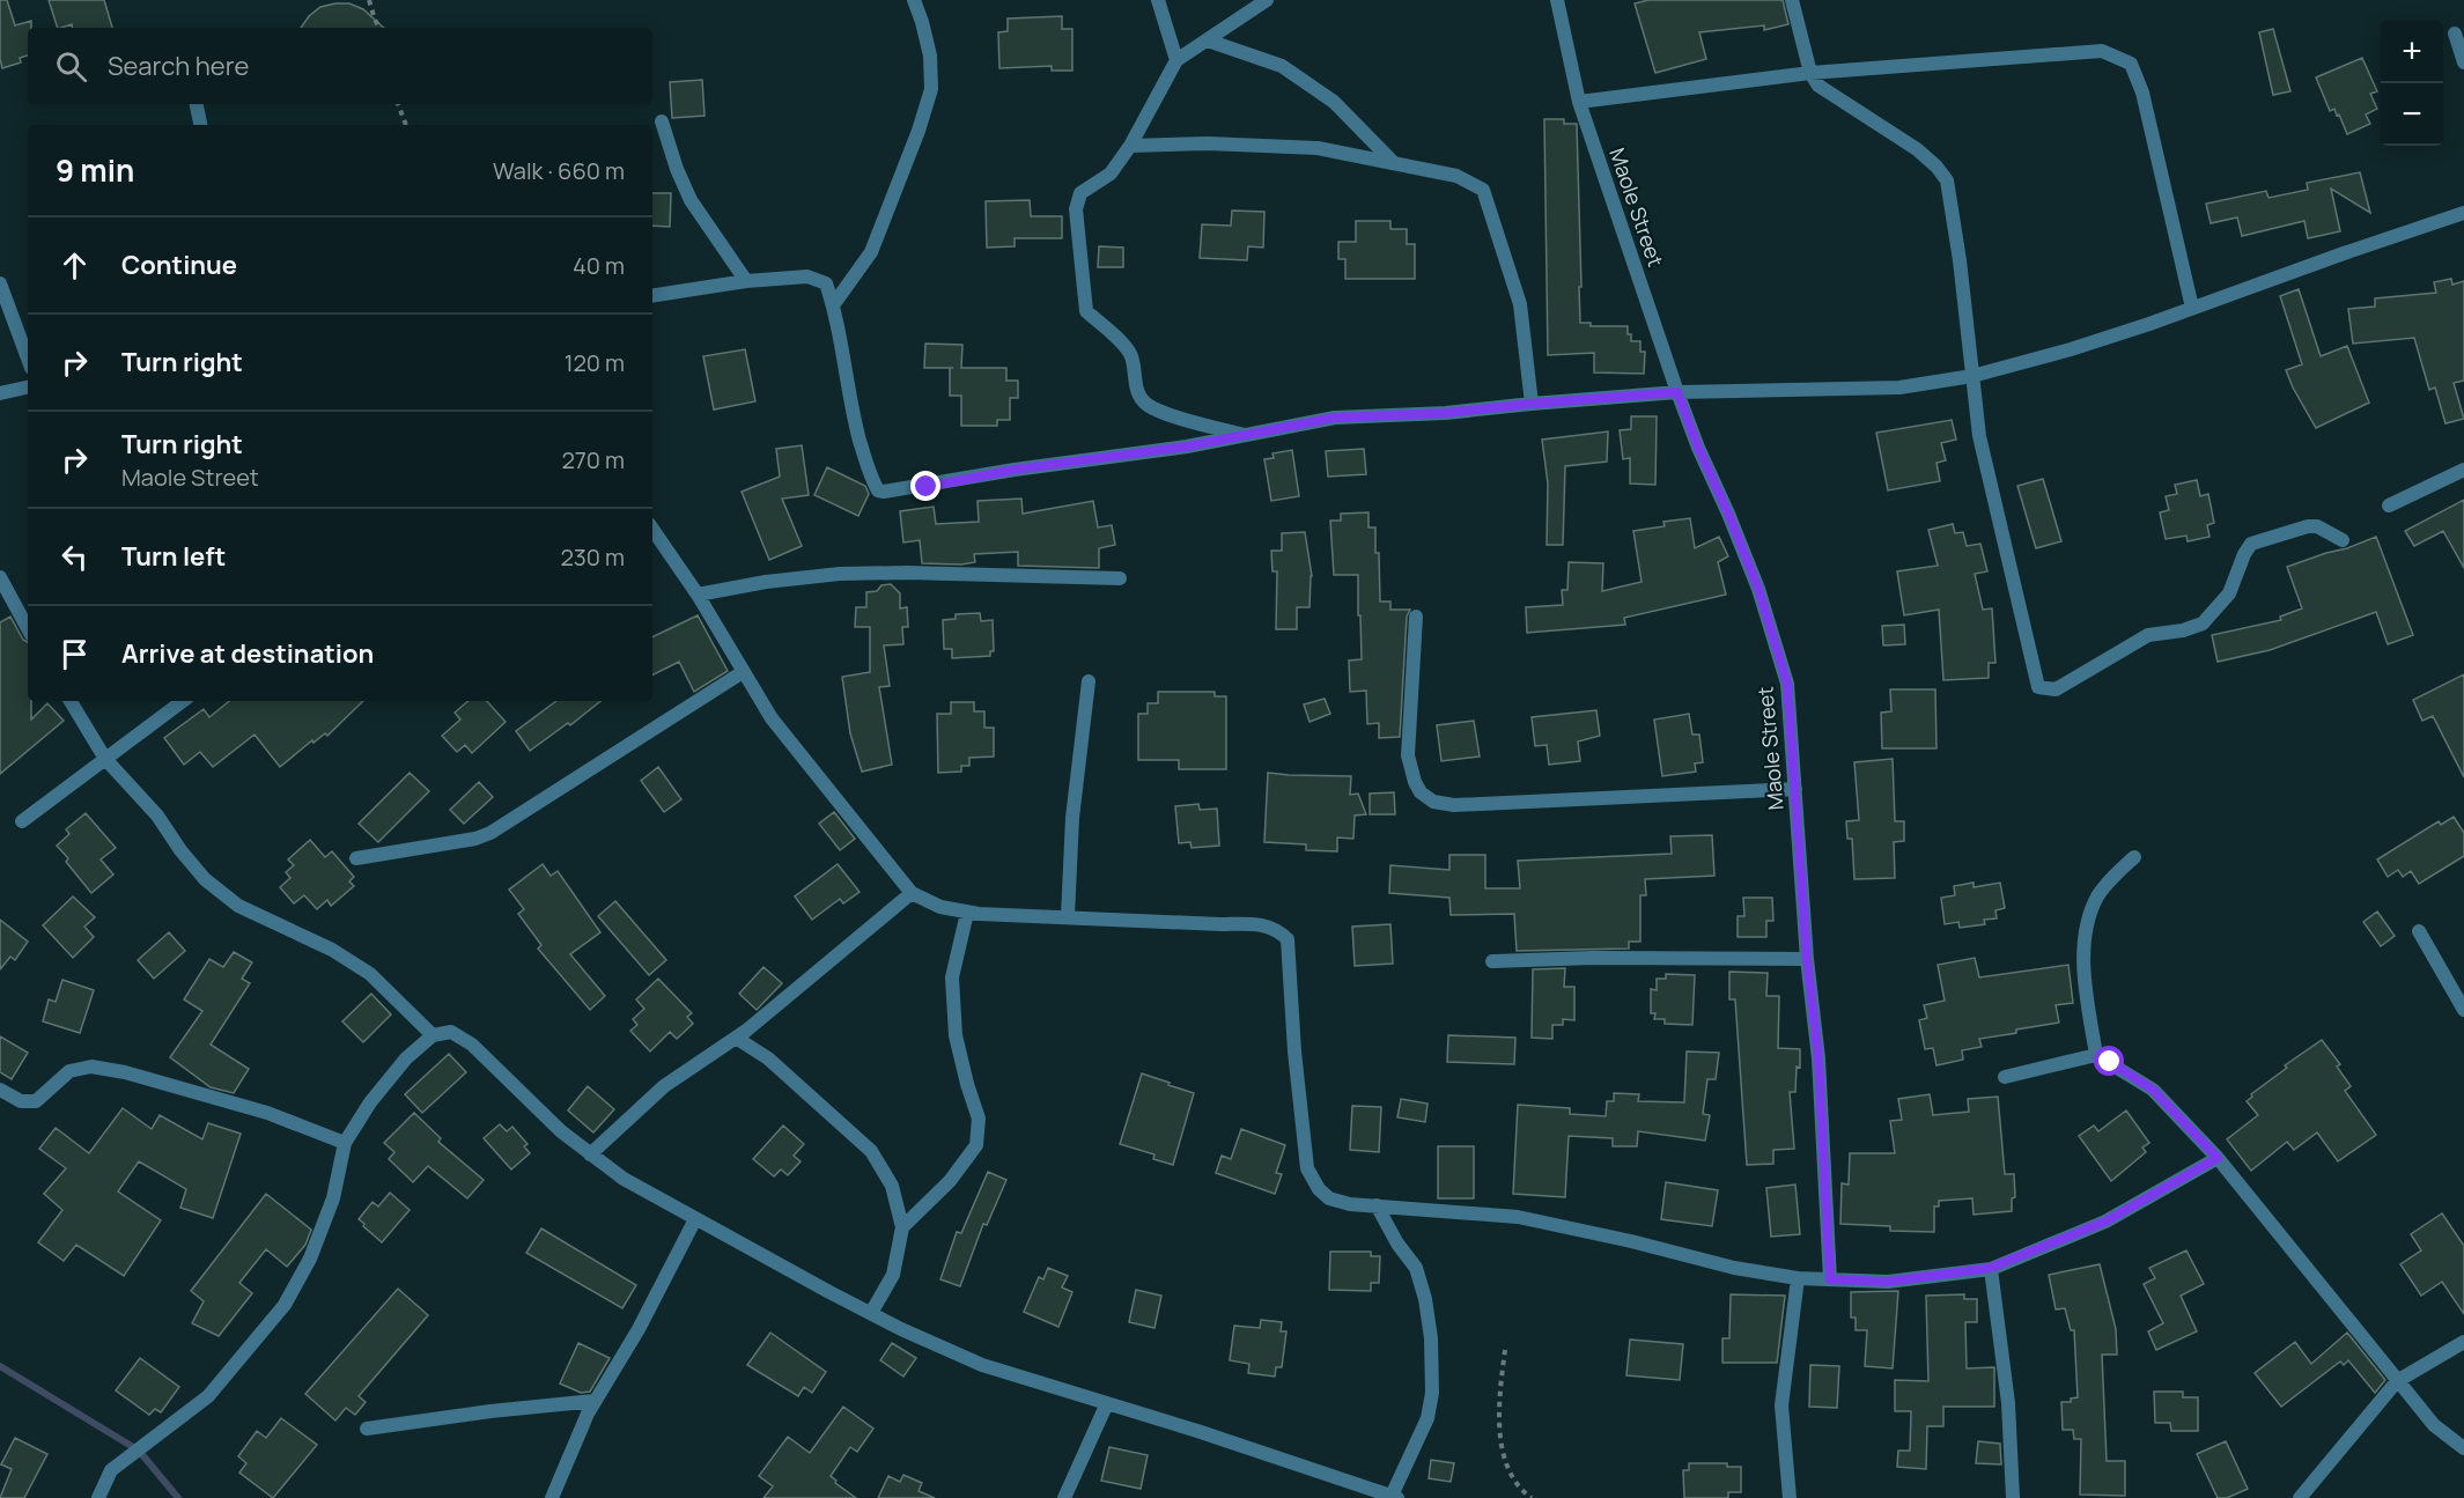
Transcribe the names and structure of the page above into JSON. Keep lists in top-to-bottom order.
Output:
{
  "streets": {
    "street": ["Maole Street"]
  },
  "page": {
    "map_buttons": ["+", "−"],
    "search": "Search here",
    "heading": ["9 min", "Walk · 660 m"],
    "list": [
      ["Continue", "40 m"],
      ["Turn right", "120 m"],
      ["Turn right", "Maole Street", "270 m"],
      ["Turn left", "230 m"],
      "Arrive at destination"
    ]
  }
}
